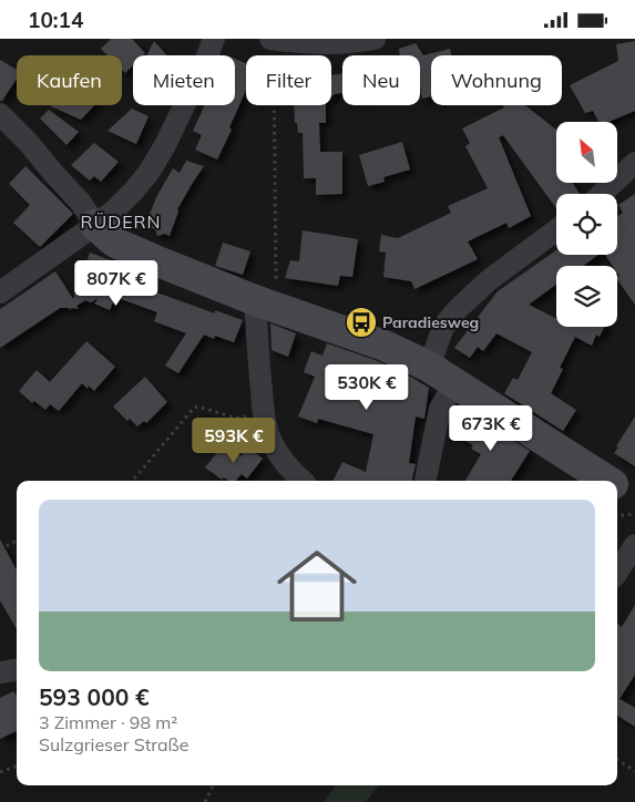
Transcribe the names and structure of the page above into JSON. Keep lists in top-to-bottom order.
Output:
{
  "districts": ["RÜDERN"],
  "places": {
    "bus stop": ["Paradiesweg"]
  },
  "north": "top left",
  "page": {
    "status": "10:14",
    "chip": [
      "Kaufen",
      "Mieten",
      "Filter",
      "Neu",
      "Wohnung"
    ],
    "price": [
      "807K €",
      "530K €",
      "673K €",
      "593K €"
    ],
    "list": [
      {
        "name": "593 000 €",
        "note": "3 Zimmer · 98 m² · Sulzgrieser Straße"
      }
    ]
  }
}
